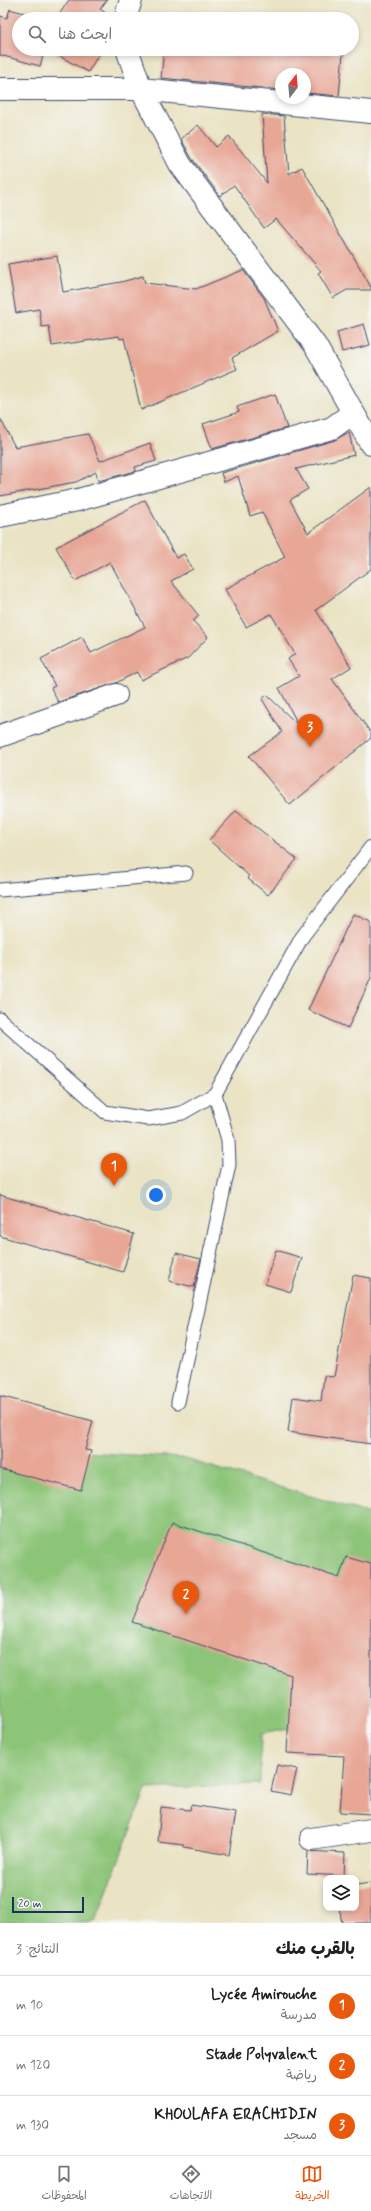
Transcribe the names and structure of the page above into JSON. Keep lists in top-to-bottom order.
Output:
{
  "scale_bar": "20 m",
  "north": "top",
  "page": {
    "search": "ابحث هنا",
    "pins": ["3", "1", "2"],
    "scale": "20 m",
    "heading": ["بالقرب منك", "النتائج: 3"],
    "list": [
      {
        "mark": "1",
        "name": "Lycée Amirouche",
        "note": "مدرسة",
        "value": "10 m"
      },
      {
        "mark": "2",
        "name": "Stade Polyvalent",
        "note": "رياضة",
        "value": "120 m"
      },
      {
        "mark": "3",
        "name": "KHOULAFA ERACHIDIN",
        "note": "مسجد",
        "value": "130 m"
      }
    ],
    "nav": ["الخريطة", "الاتجاهات", "المحفوظات"]
  }
}
